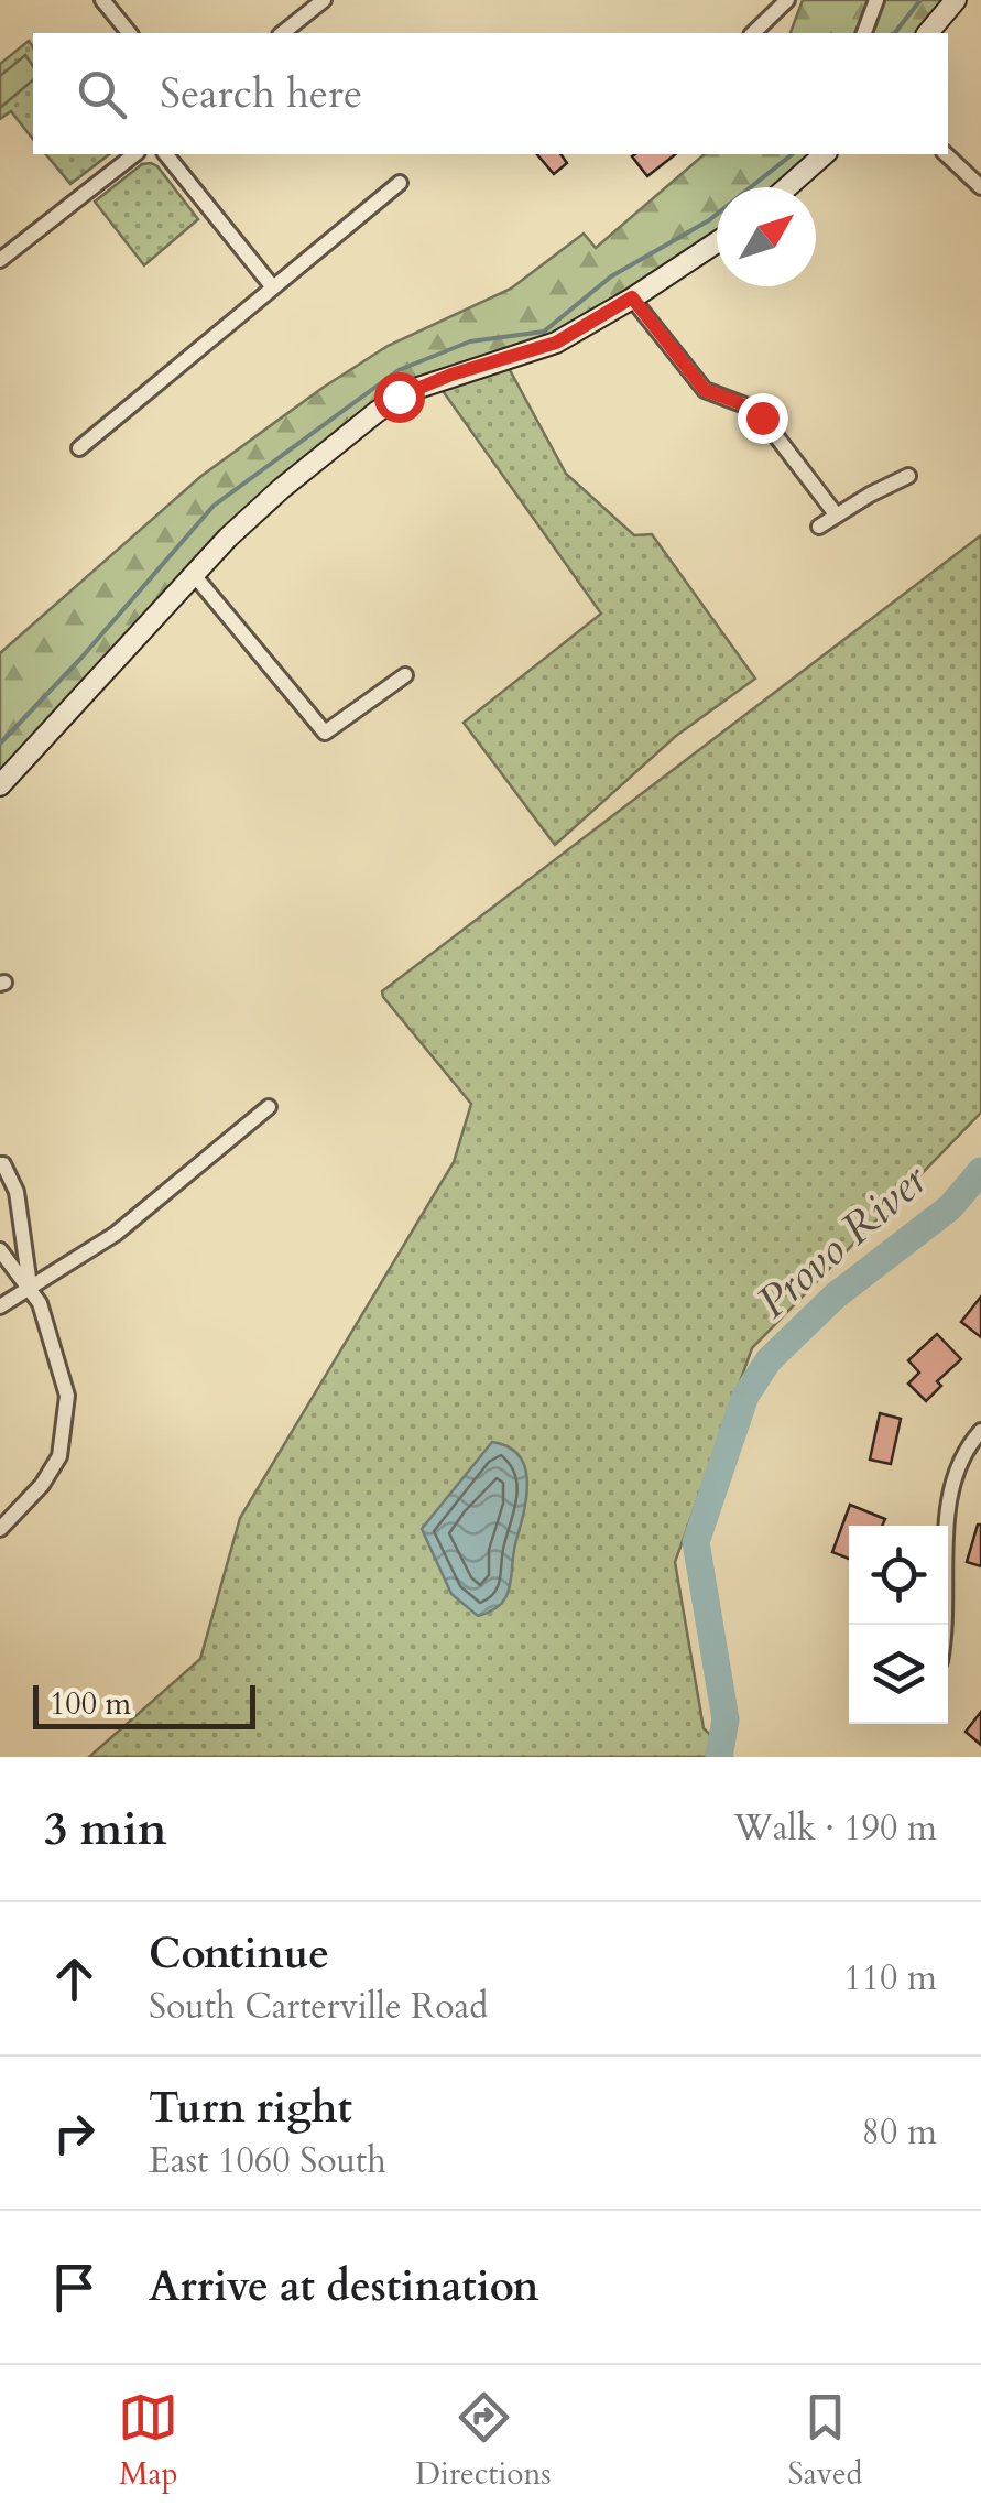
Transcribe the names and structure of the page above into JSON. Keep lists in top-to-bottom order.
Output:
{
  "water": ["Provo River"],
  "scale_bar": "100 m",
  "north": "top right",
  "page": {
    "search": "Search here",
    "scale": "100 m",
    "heading": ["3 min", "Walk · 190 m"],
    "list": [
      ["Continue", "South Carterville Road", "110 m"],
      ["Turn right", "East 1060 South", "80 m"],
      "Arrive at destination"
    ],
    "nav": ["Map", "Directions", "Saved"]
  }
}
